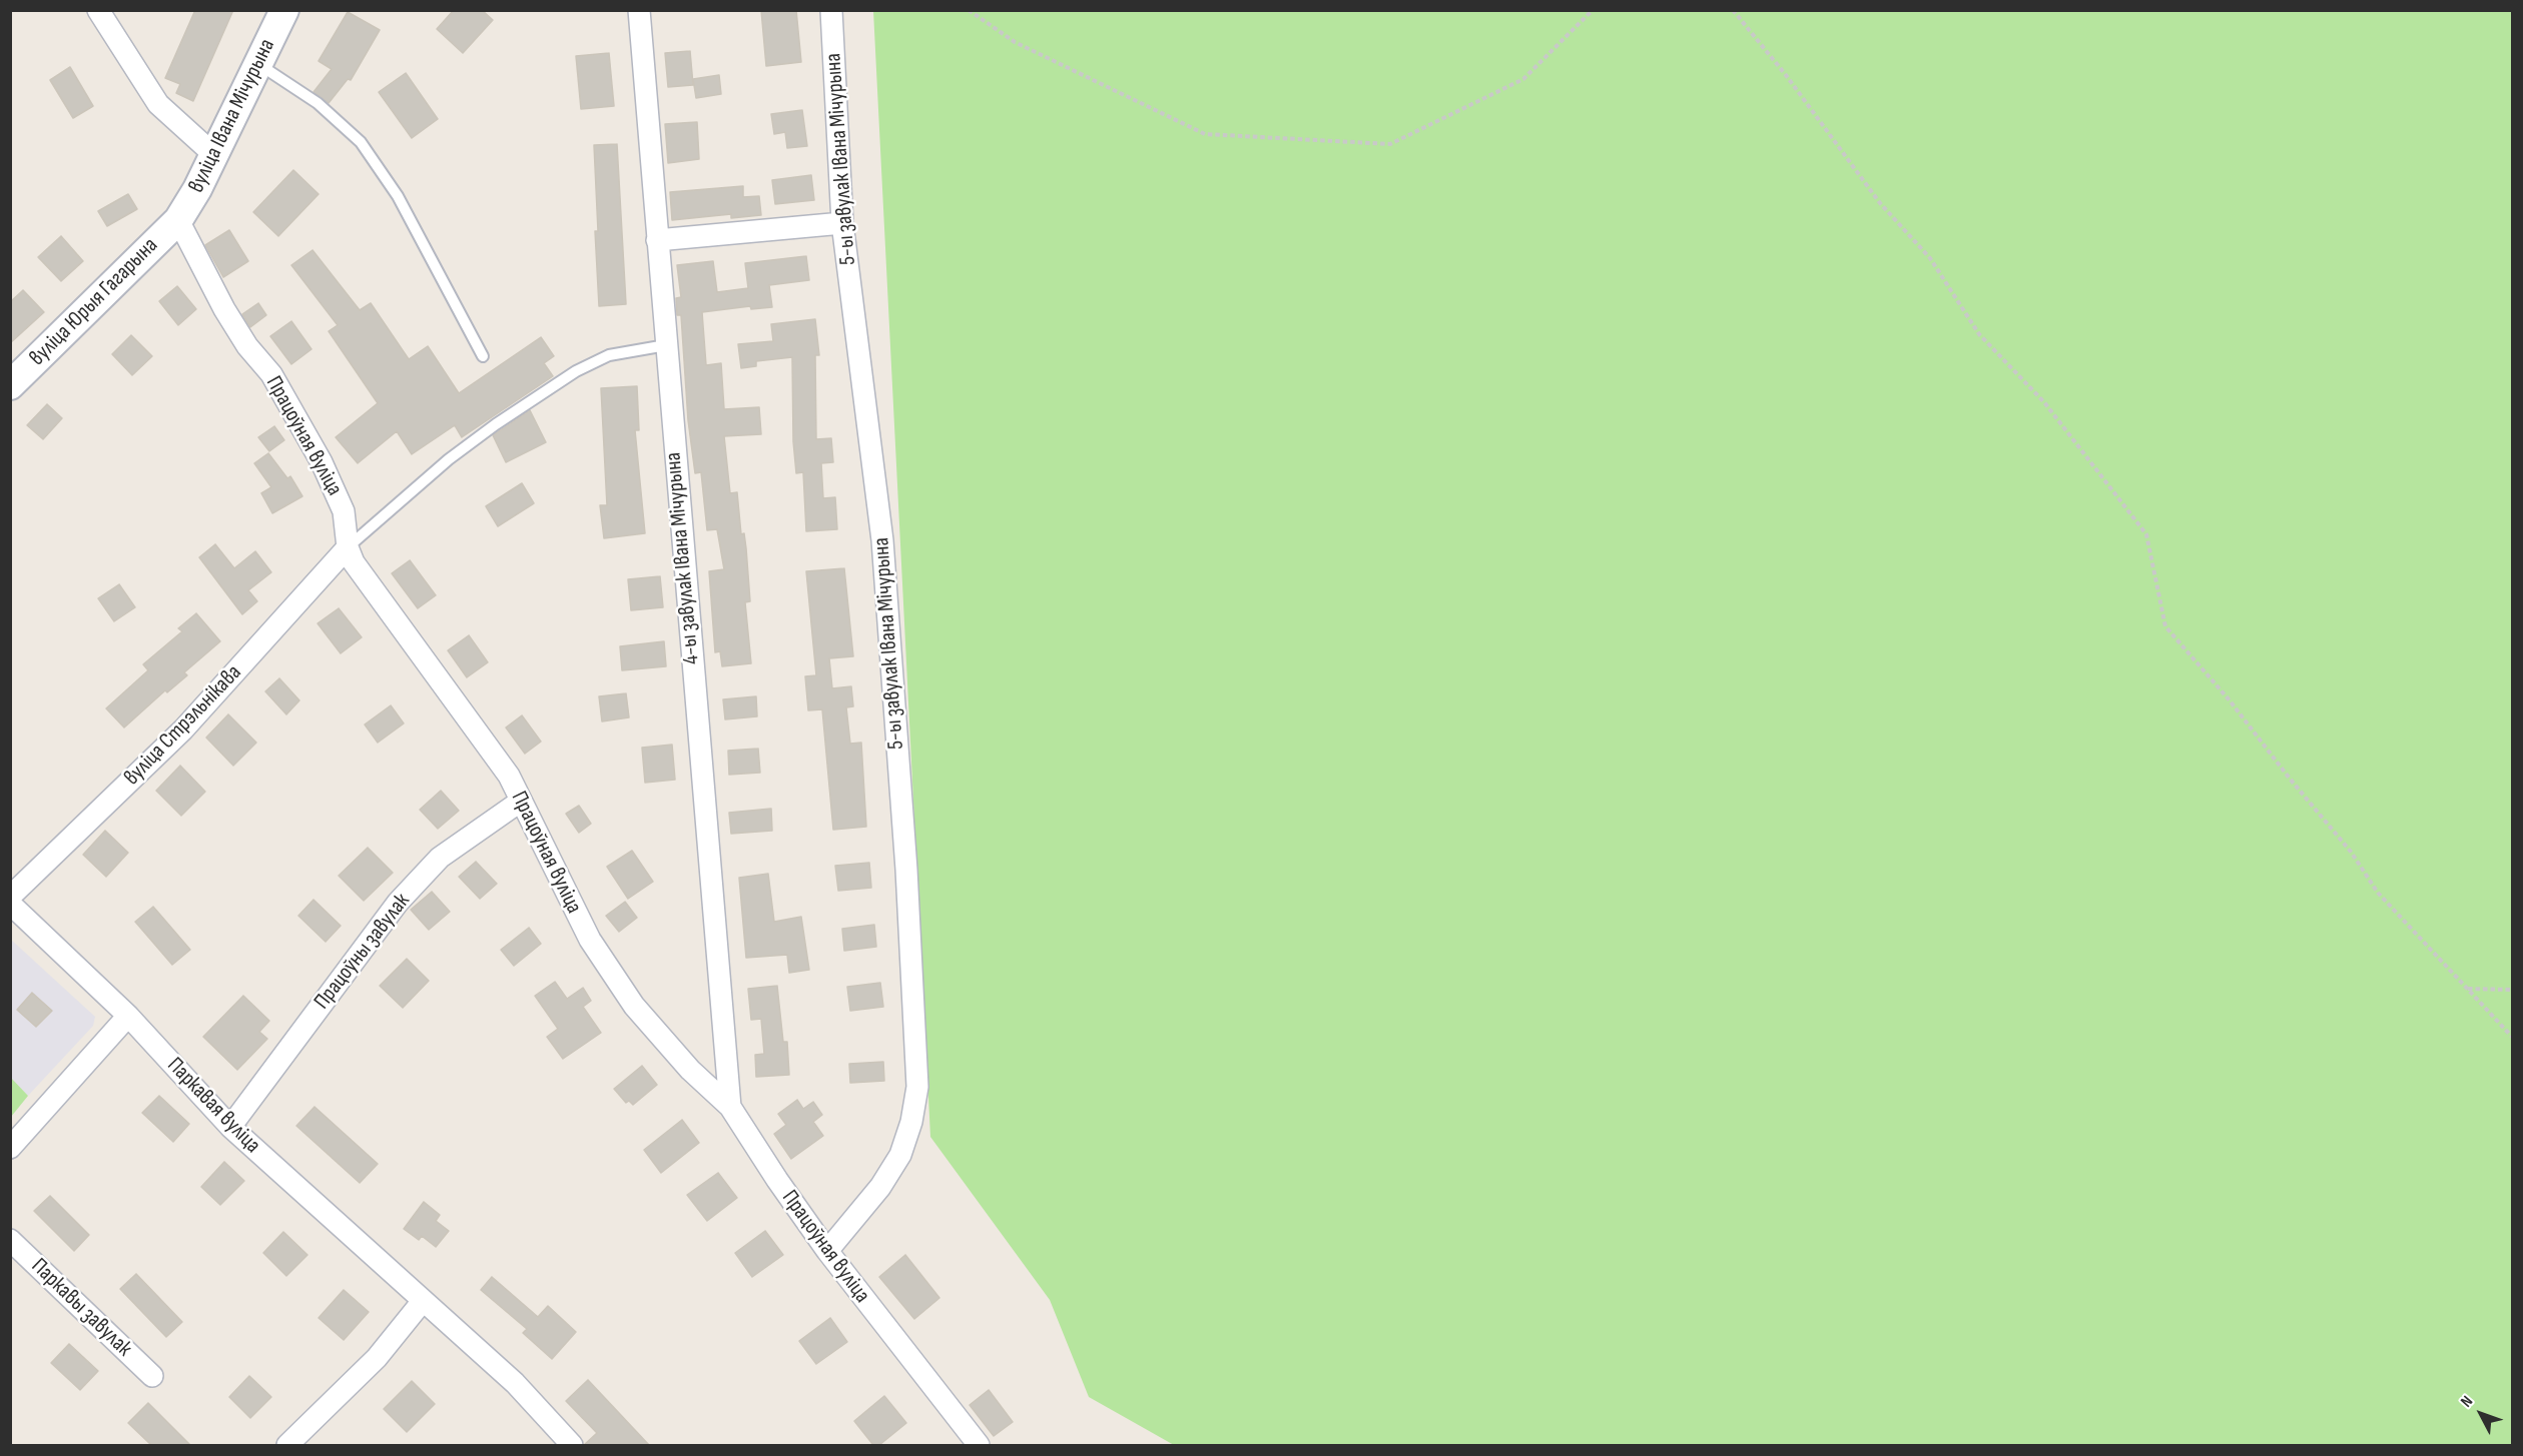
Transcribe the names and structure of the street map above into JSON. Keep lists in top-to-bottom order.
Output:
{
  "streets": {
    "street": [
      "вуліца Івана Мічурына",
      "5-ы завулак Івана Мічурына",
      "вуліца Юрыя Гагарына",
      "Працоўная вуліца",
      "4-ы завулак Івана Мічурына",
      "вуліца Стрэльнікава",
      "Працоўны завулак",
      "Паркавая вуліца",
      "Паркавы завулак"
    ]
  },
  "crossings": [
    ["вуліца Івана Мічурына", "вуліца Юрыя Гагарына"],
    ["вуліца Івана Мічурына", "Працоўная вуліца"],
    ["5-ы завулак Івана Мічурына", "Працоўная вуліца"],
    ["вуліца Юрыя Гагарына", "Працоўная вуліца"],
    ["Працоўная вуліца", "4-ы завулак Івана Мічурына"],
    ["Працоўная вуліца", "вуліца Стрэльнікава"],
    ["Працоўная вуліца", "Працоўны завулак"],
    ["Працоўны завулак", "Паркавая вуліца"]
  ],
  "north": "top left"
}
